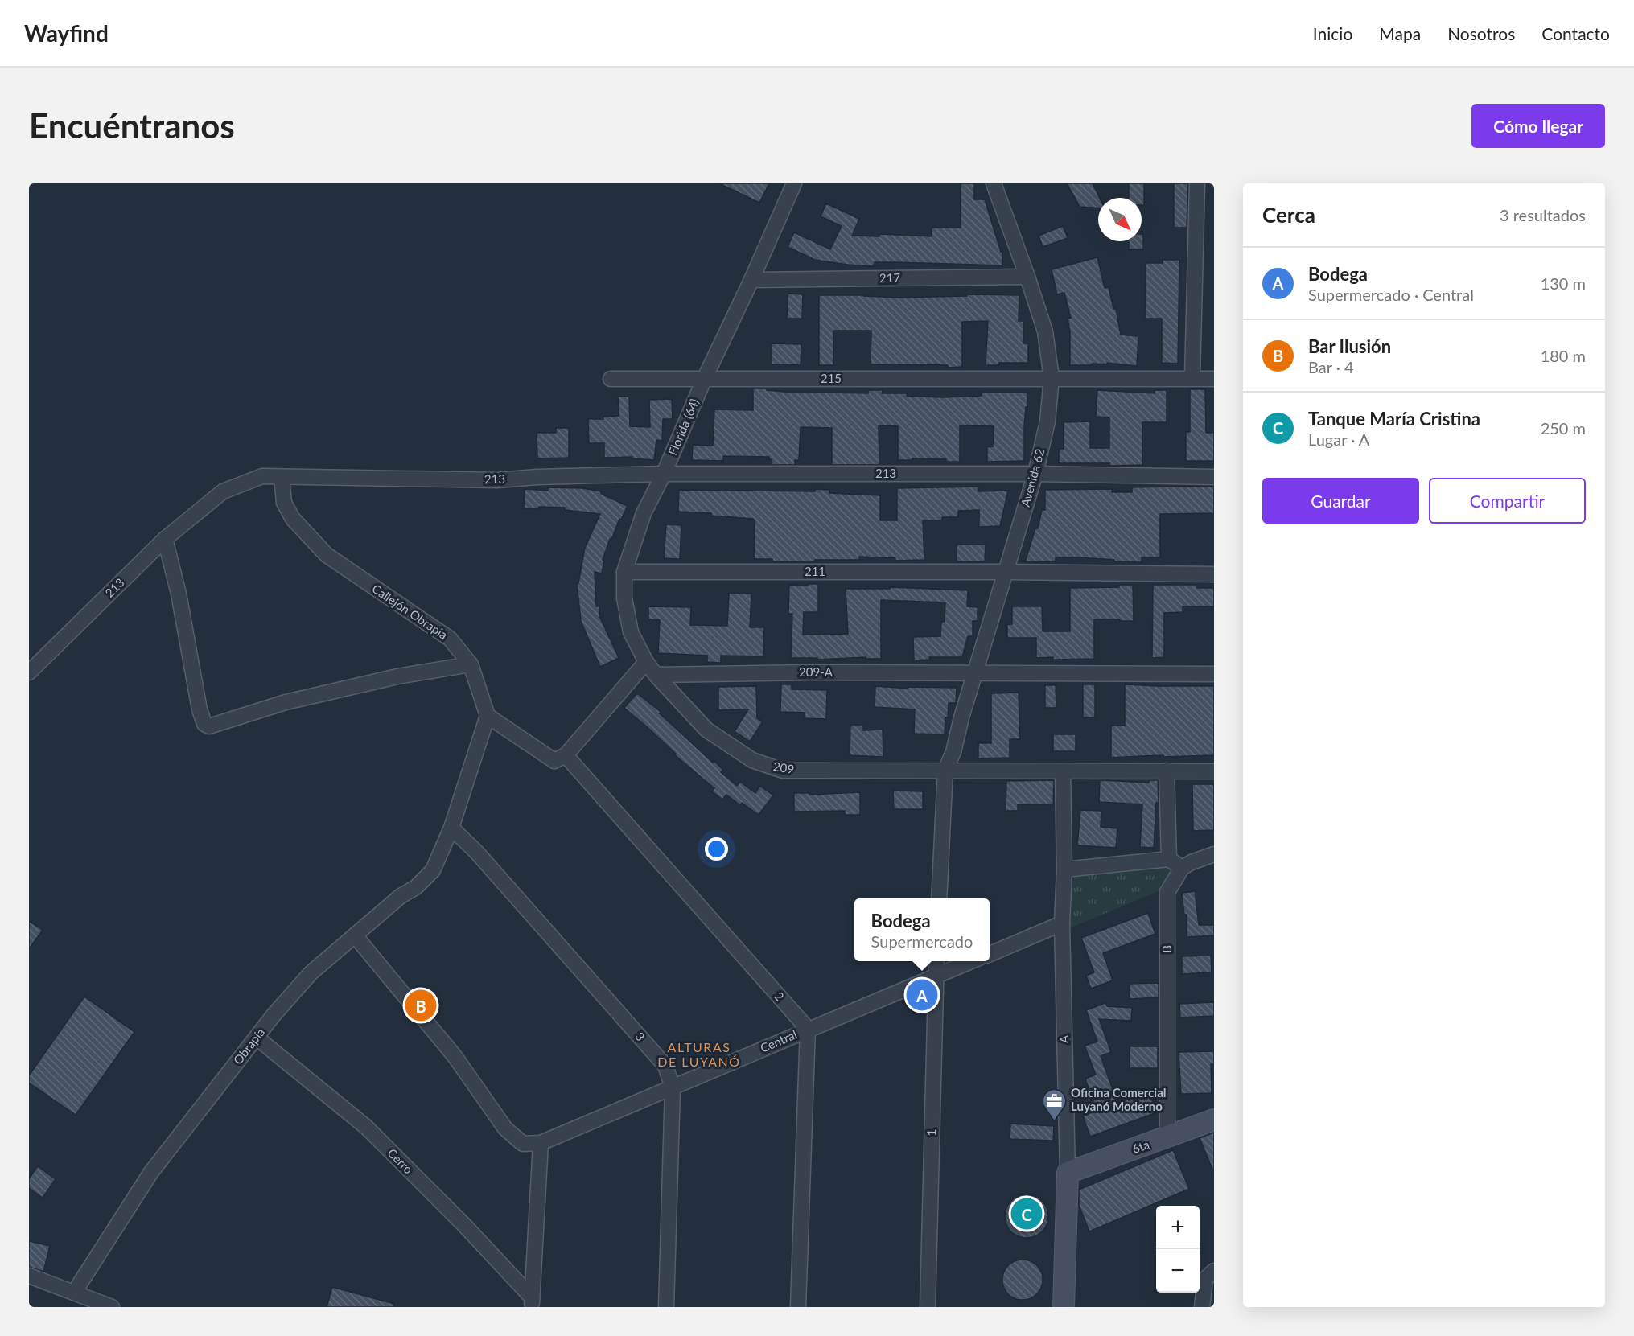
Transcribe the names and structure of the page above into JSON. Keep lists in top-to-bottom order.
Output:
{
  "streets": {
    "street": [
      "217",
      "215",
      "Florida (64)",
      "213",
      "Avenida 62",
      "211",
      "Callejón Obrapia",
      "209-A",
      "209",
      "B",
      "2",
      "3",
      "A",
      "Central",
      "Obrapía",
      "1",
      "6ta",
      "Cerro"
    ]
  },
  "crossings": [
    ["217", "Florida (64)"],
    ["217", "Avenida 62"],
    ["215", "Florida (64)"],
    ["215", "Avenida 62"],
    ["Florida (64)", "213"],
    ["Florida (64)", "211"],
    ["Florida (64)", "209-A"],
    ["Florida (64)", "209"],
    ["213", "Avenida 62"],
    ["213", "Callejón Obrapia"],
    ["Avenida 62", "211"],
    ["Avenida 62", "209-A"],
    ["Avenida 62", "209"],
    ["Callejón Obrapia", "2"],
    ["209-A", "209"],
    ["209", "A"],
    ["B", "6ta"],
    ["2", "Central"],
    ["3", "Central"],
    ["3", "Obrapía"],
    ["A", "6ta"],
    ["Central", "Obrapía"],
    ["Central", "1"],
    ["Obrapía", "Cerro"]
  ],
  "districts": ["ALTURAS DE LUYANÓ"],
  "places": {
    "office": ["Oficina Comercial Luyanó Moderno"]
  },
  "north": "bottom right",
  "page": {
    "header": "Wayfind",
    "nav": [
      "Inicio",
      "Mapa",
      "Nosotros",
      "Contacto"
    ],
    "buttons": [
      "Cómo llegar",
      ["Guardar", "Compartir"]
    ],
    "title": "Encuéntranos",
    "heading": ["Cerca", "3 resultados"],
    "list": [
      {
        "mark": "A",
        "name": "Bodega",
        "note": "Supermercado · Central",
        "value": "130 m"
      },
      {
        "mark": "B",
        "name": "Bar Ilusión",
        "note": "Bar · 4",
        "value": "180 m"
      },
      {
        "mark": "C",
        "name": "Tanque María Cristina",
        "note": "Lugar · A",
        "value": "250 m"
      }
    ],
    "popup": ["Bodega", "Supermercado"],
    "pins": ["A", "B", "C"],
    "map_buttons": ["+", "−"]
  }
}
